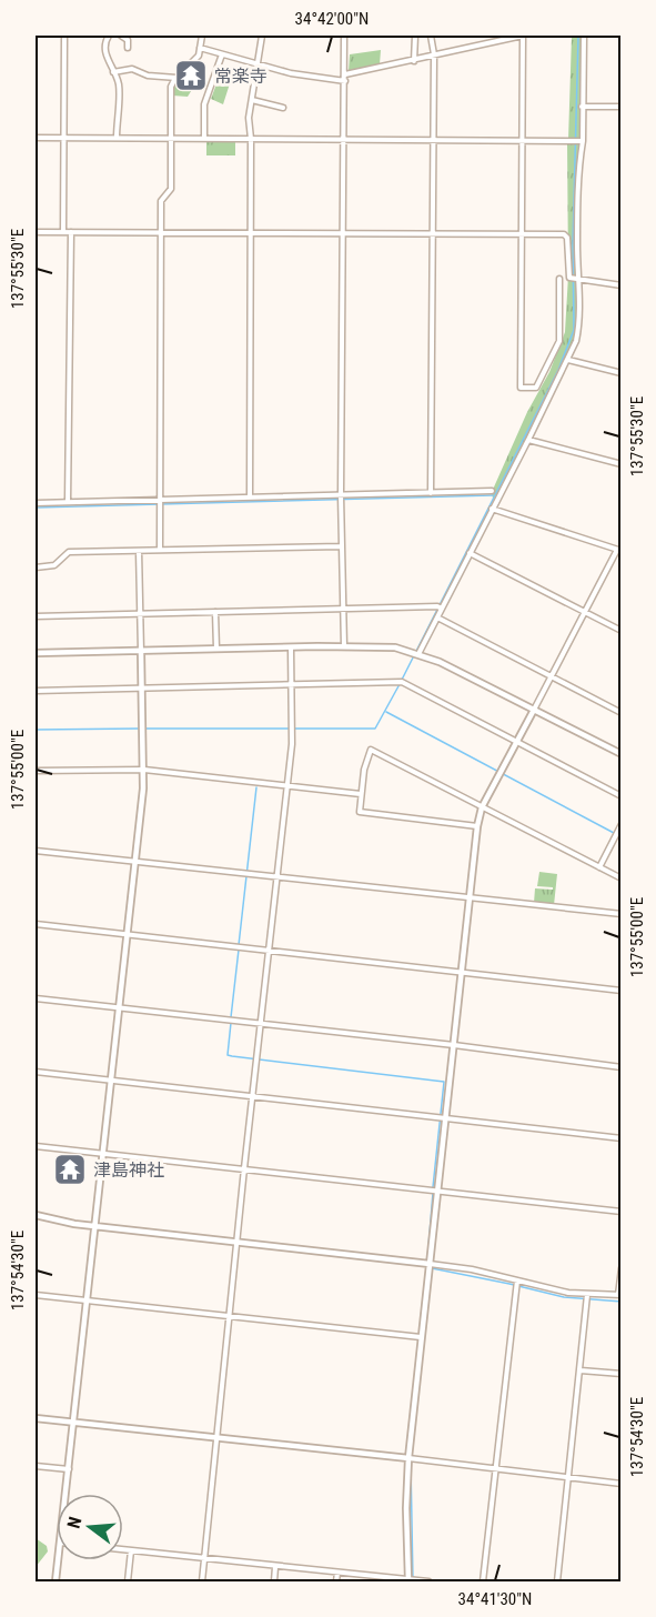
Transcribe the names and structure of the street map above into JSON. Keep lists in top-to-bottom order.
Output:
{
  "places": {
    "temple": ["常楽寺", "津島神社"]
  },
  "north": "left",
  "coordinates": [
    "34°42'00\"N",
    "137°55'30\"E",
    "137°55'00\"E",
    "137°54'30\"E",
    "34°41'30\"N"
  ]
}
